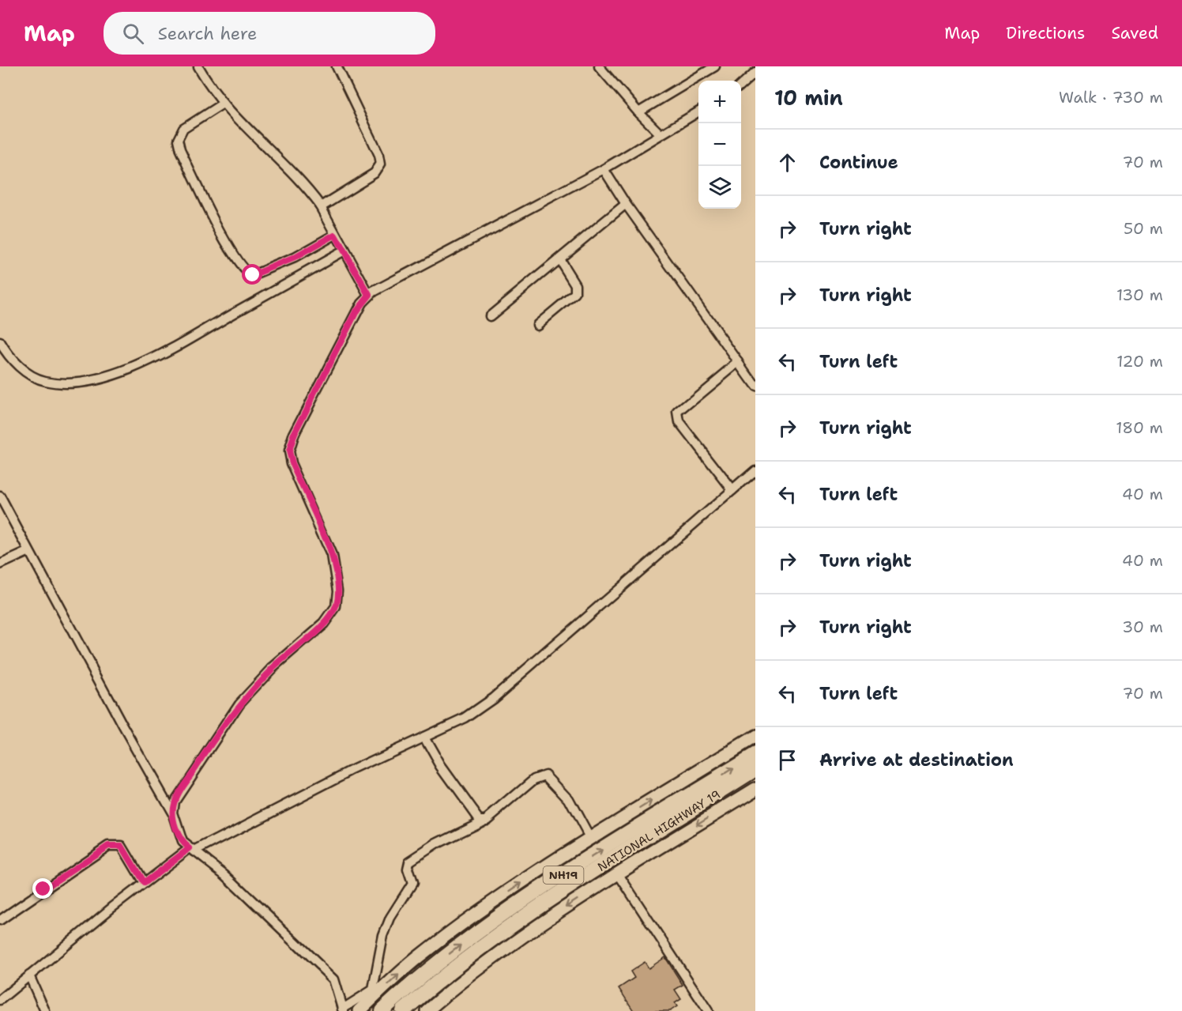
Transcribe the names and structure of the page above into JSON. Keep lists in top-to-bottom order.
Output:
{
  "streets": {
    "highway": ["NATIONAL HIGHWAY 19", "NH19"]
  },
  "page": {
    "header": "Map",
    "search": "Search here",
    "nav": ["Map", "Directions", "Saved"],
    "heading": ["10 min", "Walk · 730 m"],
    "map_buttons": ["+", "−"],
    "list": [
      ["Continue", "70 m"],
      ["Turn right", "50 m"],
      ["Turn right", "130 m"],
      ["Turn left", "120 m"],
      ["Turn right", "180 m"],
      ["Turn left", "40 m"],
      ["Turn right", "40 m"],
      ["Turn right", "30 m"],
      ["Turn left", "70 m"],
      "Arrive at destination"
    ]
  }
}
